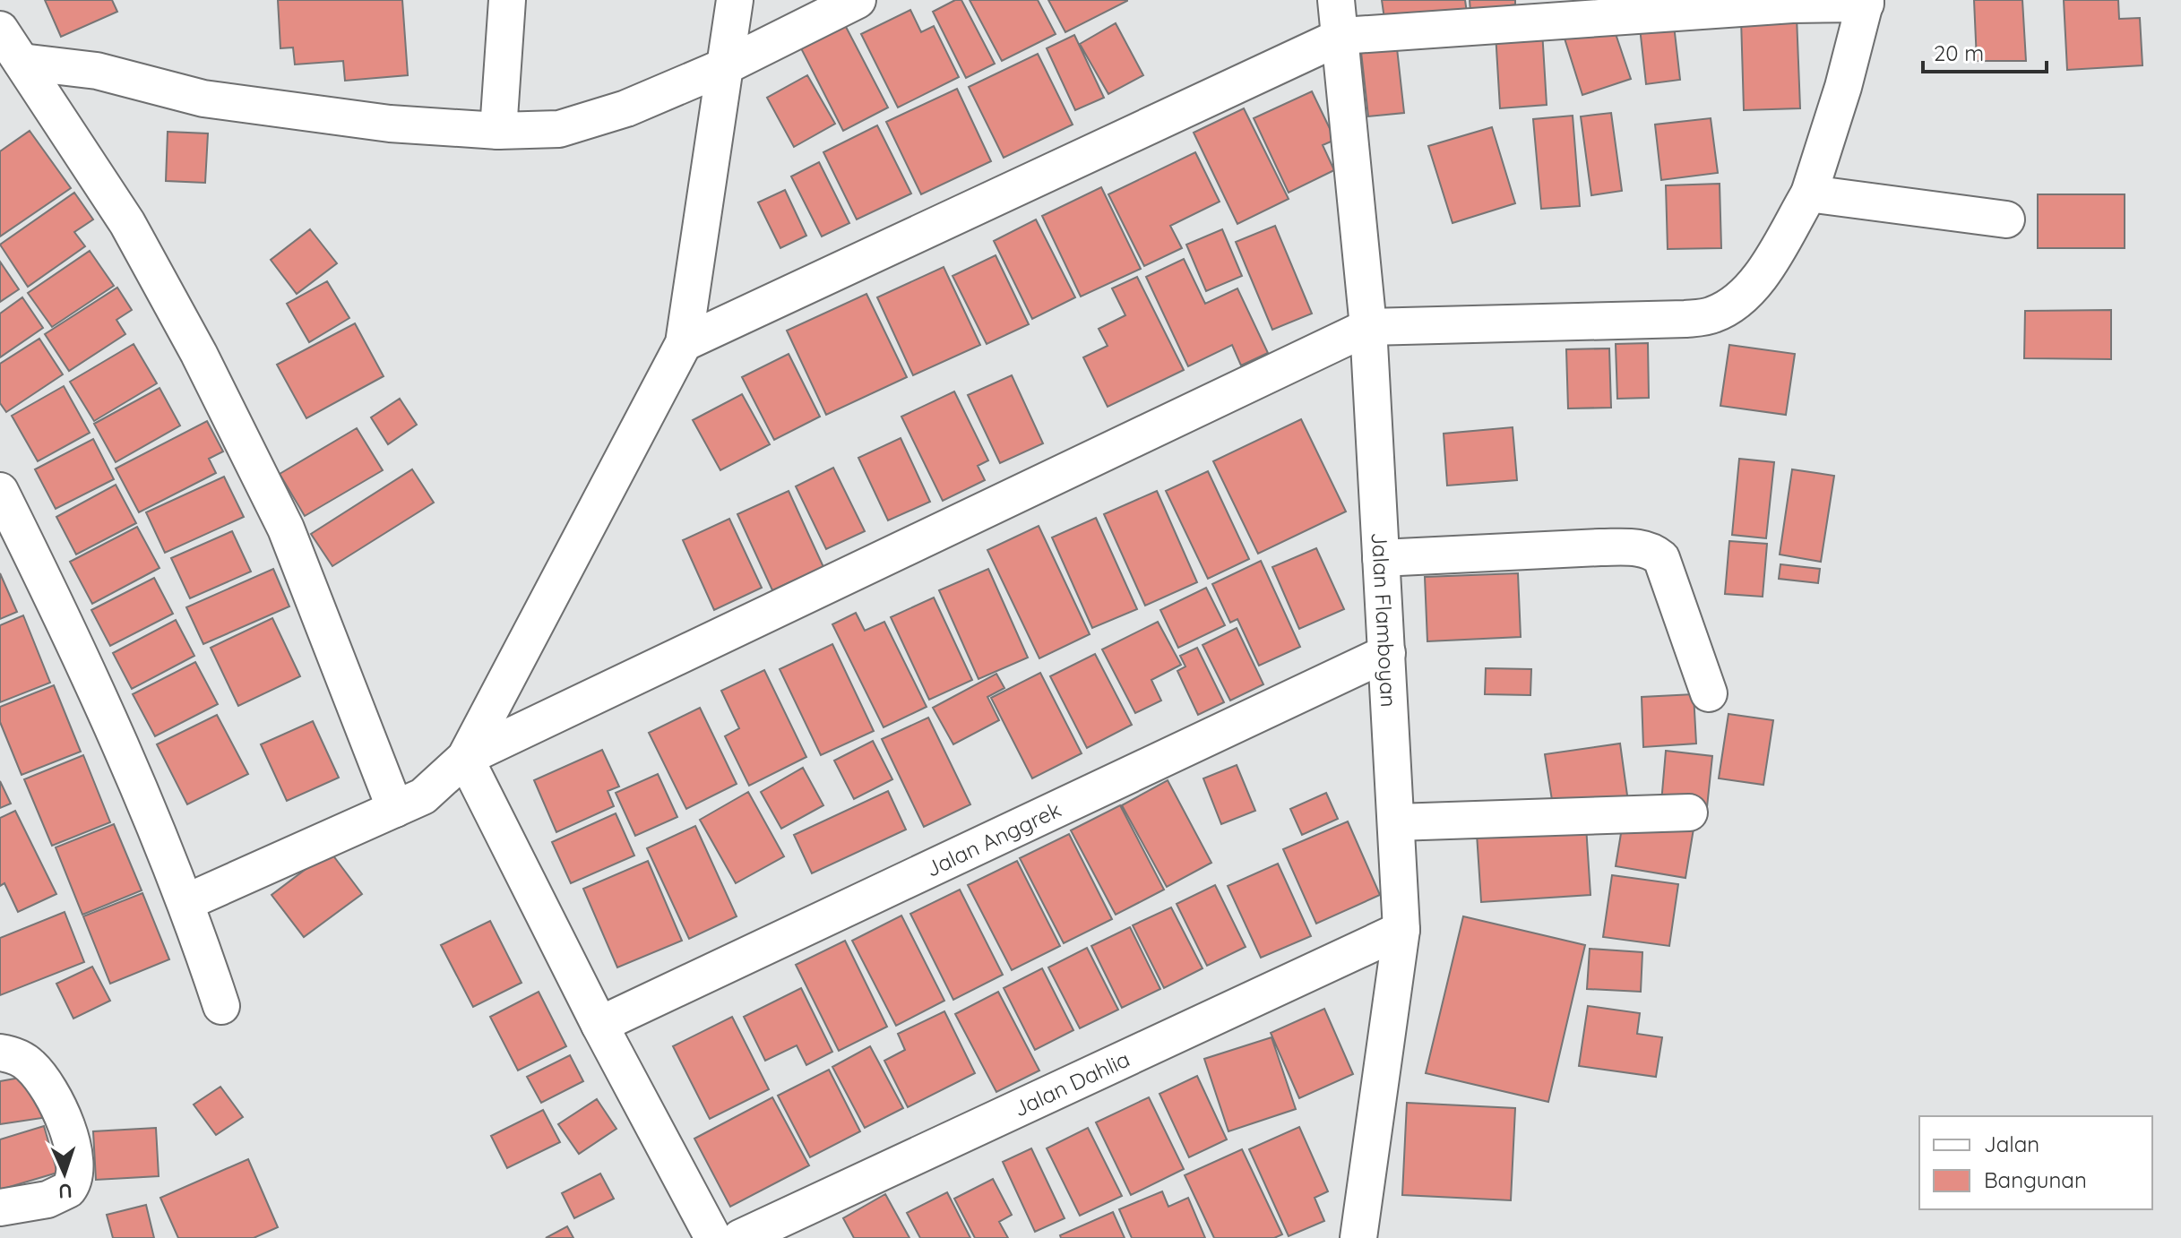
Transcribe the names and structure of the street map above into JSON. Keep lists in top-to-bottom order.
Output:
{
  "streets": {
    "street": ["Jalan Flamboyan", "Jalan Anggrek", "Jalan Dahlia"]
  },
  "crossings": [
    ["Jalan Flamboyan", "Jalan Anggrek"],
    ["Jalan Flamboyan", "Jalan Dahlia"]
  ],
  "legend": ["Jalan", "Bangunan"],
  "scale_bar": "20 m",
  "north": "bottom"
}
